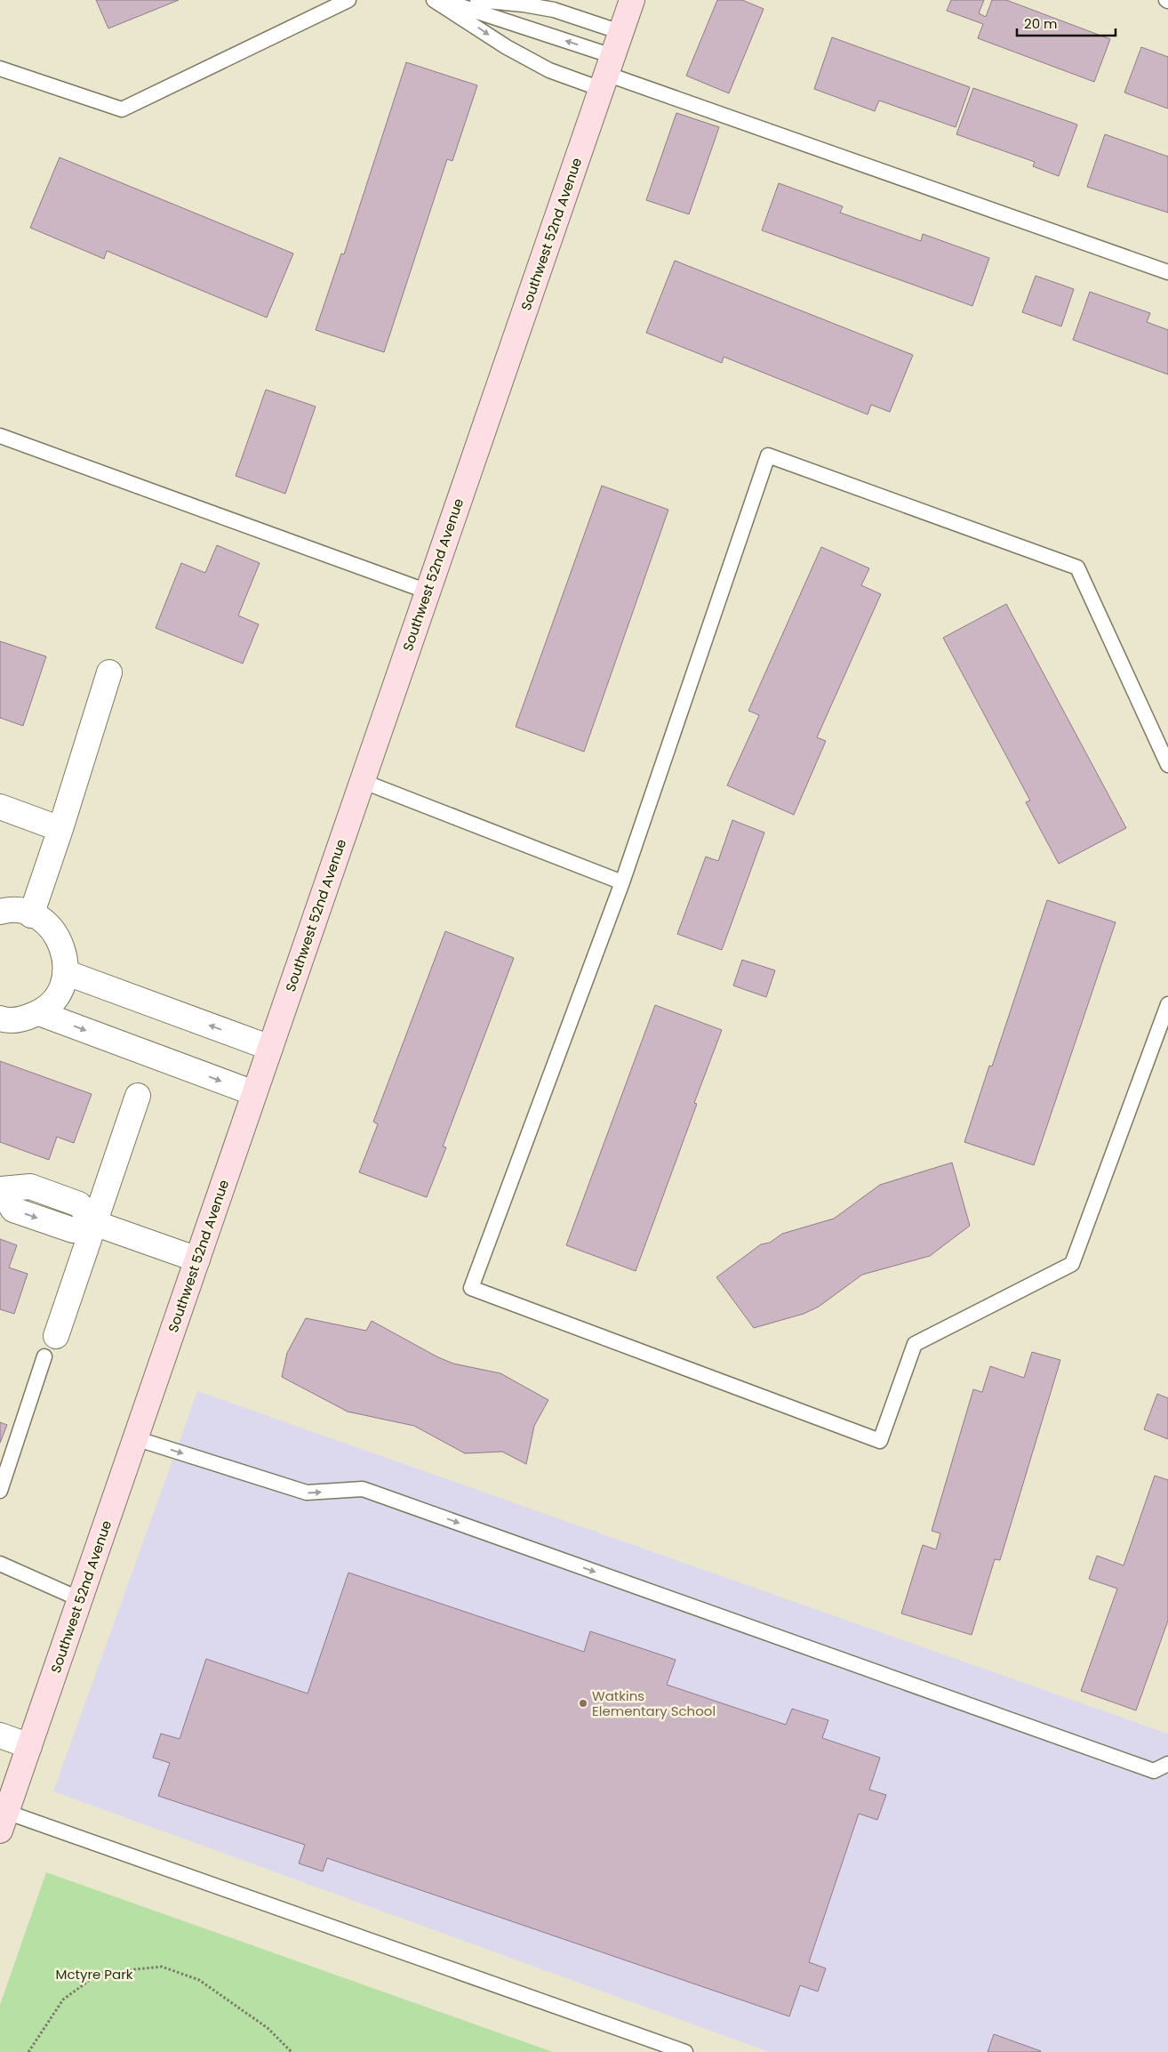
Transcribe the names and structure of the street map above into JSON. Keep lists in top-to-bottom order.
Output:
{
  "streets": {
    "street": ["Southwest 52nd Avenue"]
  },
  "parks": ["Mctyre Park"],
  "places": ["Watkins Elementary School"],
  "scale_bar": "20 m"
}
